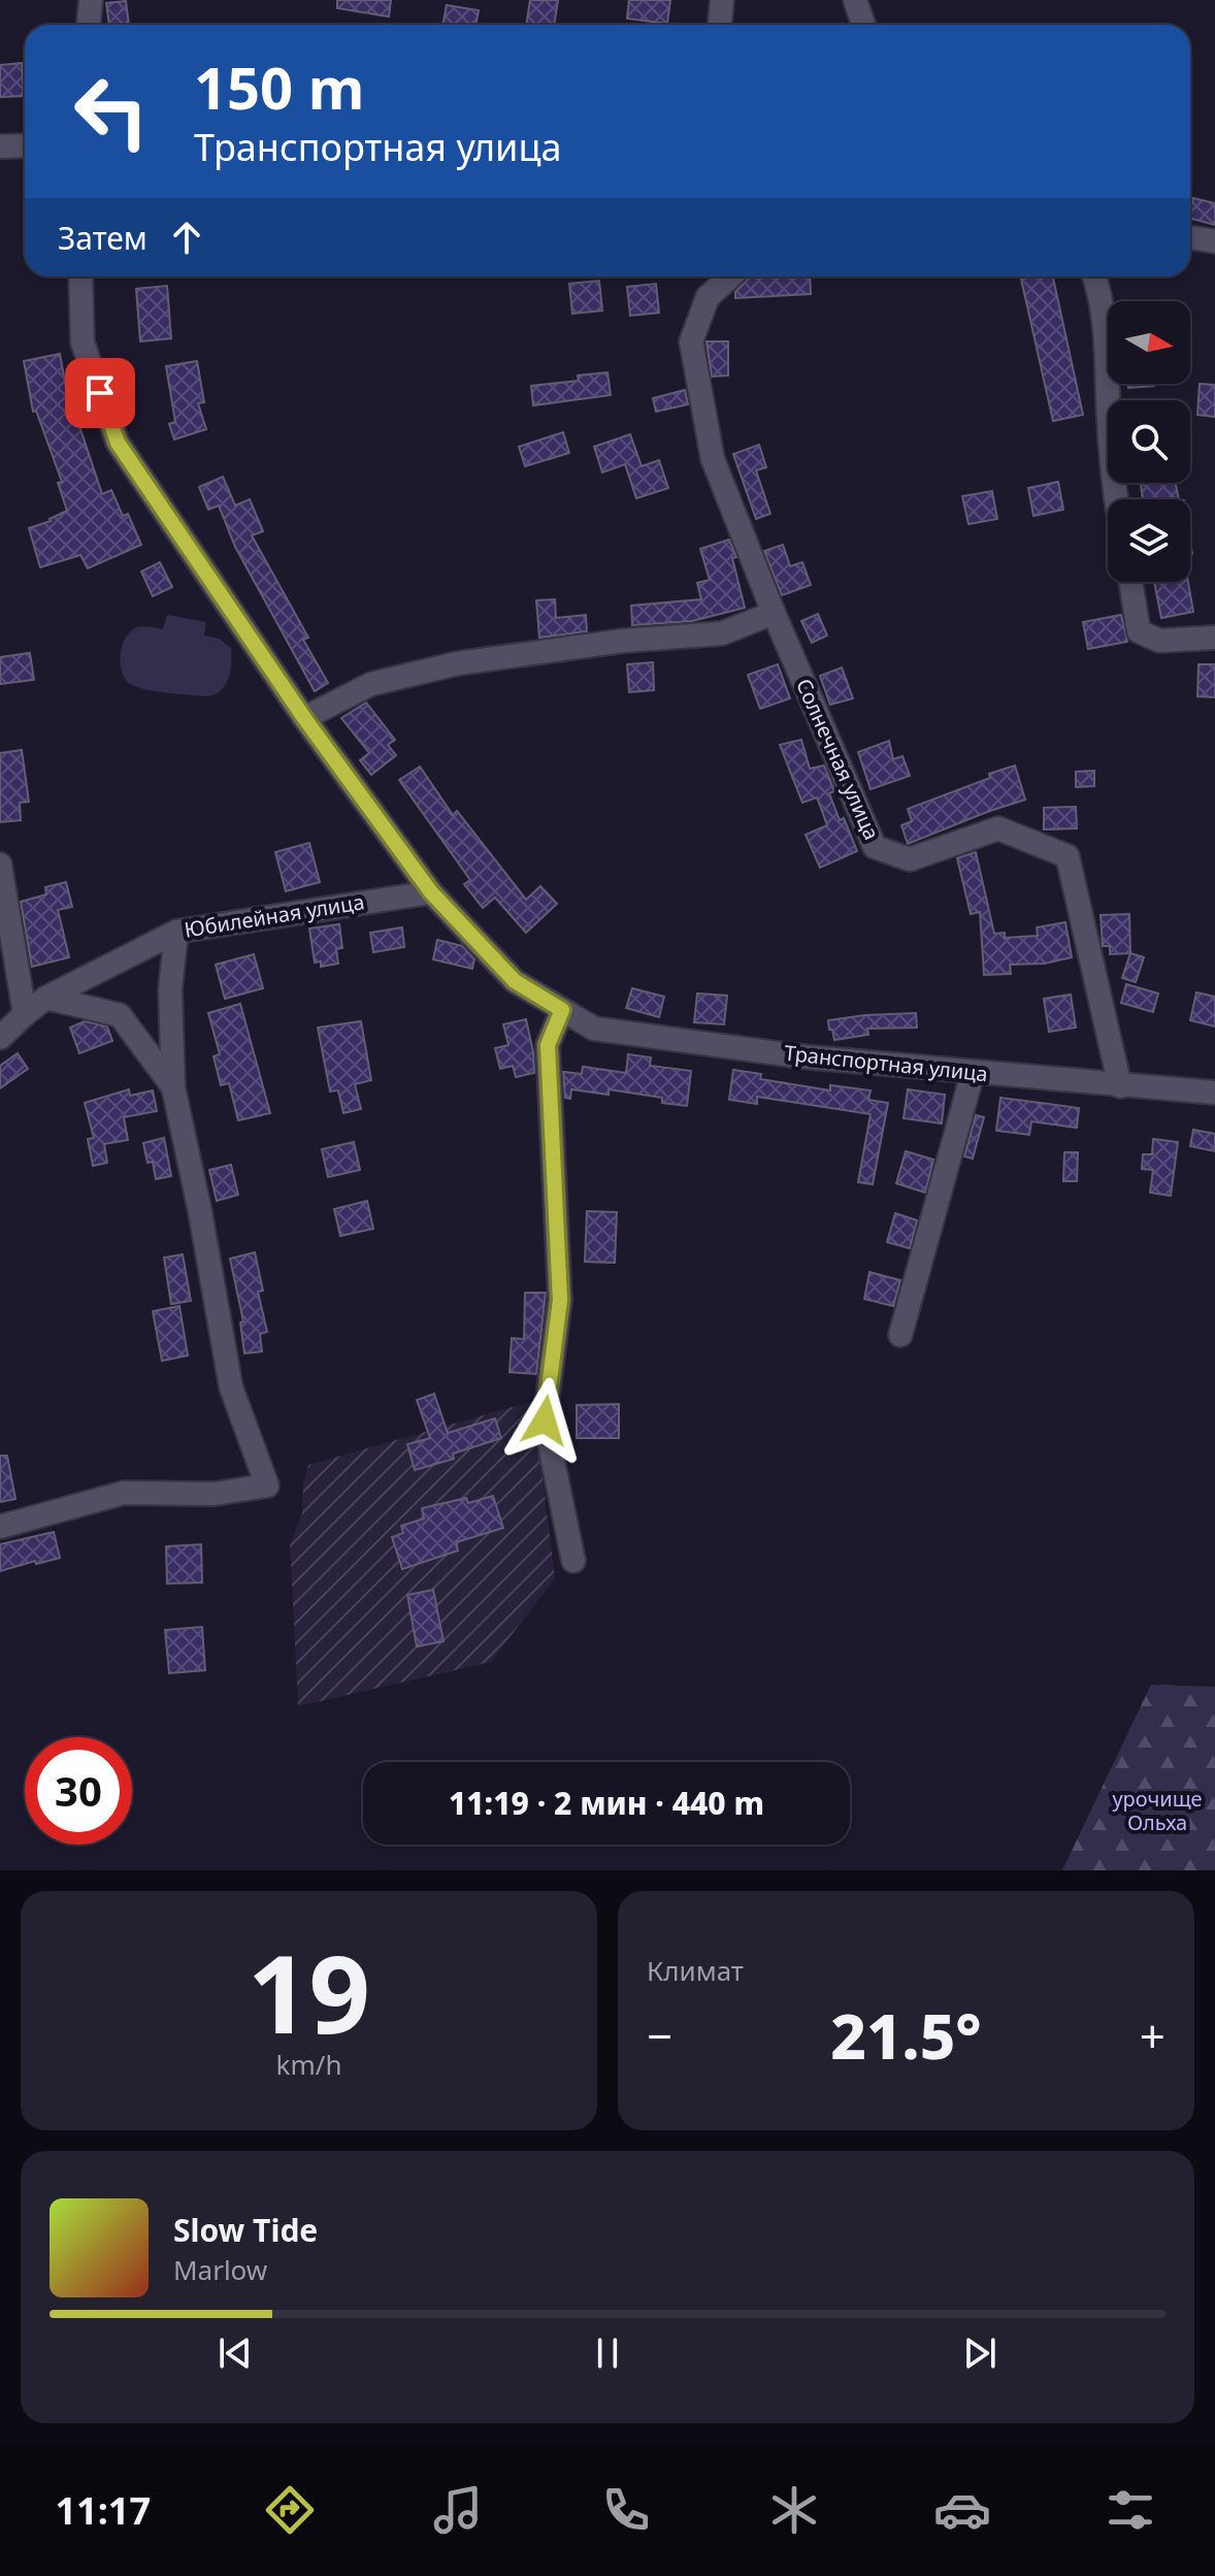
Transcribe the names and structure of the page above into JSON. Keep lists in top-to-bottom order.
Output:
{
  "streets": {
    "street": ["Солнечная улица", "Юбилейная улица", "Транспортная улица"]
  },
  "crossings": [
    ["Солнечная улица", "Транспортная улица"],
    ["Юбилейная улица", "Транспортная улица"]
  ],
  "parks": ["урочище Ольха"],
  "north": "right",
  "page": {
    "turn": ["150 m", "Транспортная улица"],
    "then": "Затем",
    "limit": "30",
    "trip": "11:19 · 2 мин · 440 m",
    "tile": [
      ["19", "km/h"],
      "Климат"
    ],
    "heat": ["−", "21.5°", "+"],
    "song": ["Slow Tide", "Marlow"],
    "tabs": "11:17"
  }
}
